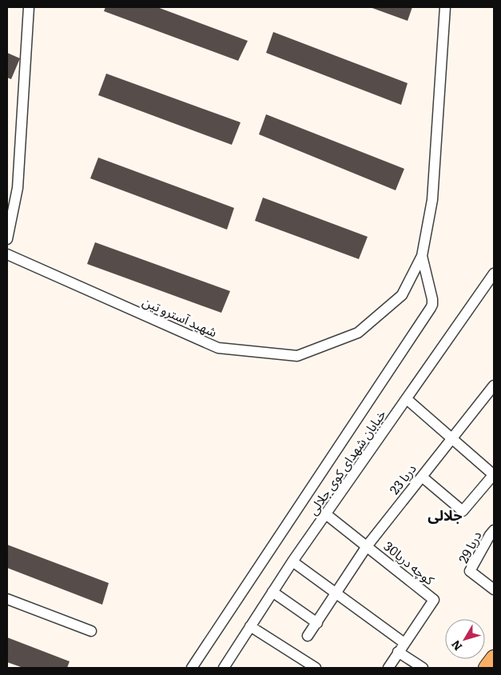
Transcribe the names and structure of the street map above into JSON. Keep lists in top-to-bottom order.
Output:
{
  "streets": {
    "street": [
      "شهید آسترو تین",
      "خیابان شهدای کوی جلالی",
      "دریا 23",
      "دریا 29",
      "کوچه دریا30"
    ]
  },
  "crossings": [
    ["خیابان شهدای کوی جلالی", "کوچه دریا30"],
    ["دریا 23", "کوچه دریا30"]
  ],
  "districts": ["جلالی"],
  "north": "bottom left"
}
